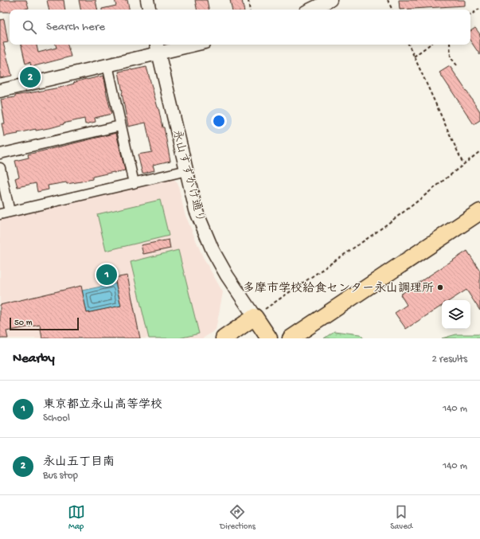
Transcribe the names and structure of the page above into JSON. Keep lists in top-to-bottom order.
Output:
{
  "streets": {
    "street": ["永山すずかけ通り"]
  },
  "places": ["多摩市学校給食センター永山調理所"],
  "scale_bar": "50 m",
  "page": {
    "search": "Search here",
    "pins": ["2", "1"],
    "scale": "50 m",
    "heading": ["Nearby", "2 results"],
    "list": [
      {
        "mark": "1",
        "name": "東京都立永山高等学校",
        "note": "School",
        "value": "140 m"
      },
      {
        "mark": "2",
        "name": "永山五丁目南",
        "note": "Bus stop",
        "value": "140 m"
      }
    ],
    "nav": ["Map", "Directions", "Saved"]
  }
}
